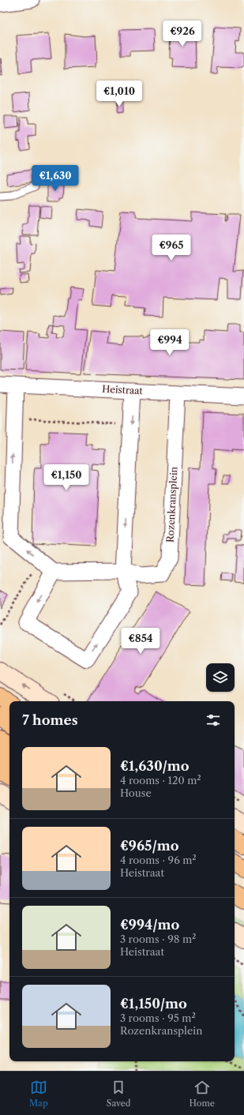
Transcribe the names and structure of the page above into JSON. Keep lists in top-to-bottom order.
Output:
{
  "streets": {
    "street": ["Heistraat", "Rozenkransplein"]
  },
  "crossings": [
    ["Heistraat", "Rozenkransplein"]
  ],
  "page": {
    "price": [
      "€926",
      "€1,010",
      "€1,630",
      "€965",
      "€994",
      "€1,150",
      "€854"
    ],
    "heading": "7 homes",
    "list": [
      {
        "name": "€1,630/mo",
        "note": "4 rooms · 120 m² · House"
      },
      {
        "name": "€965/mo",
        "note": "4 rooms · 96 m² · Heistraat"
      },
      {
        "name": "€994/mo",
        "note": "3 rooms · 98 m² · Heistraat"
      },
      {
        "name": "€1,150/mo",
        "note": "3 rooms · 95 m² · Rozenkransplein"
      }
    ],
    "tabs": ["Map", "Saved", "Home"]
  }
}
